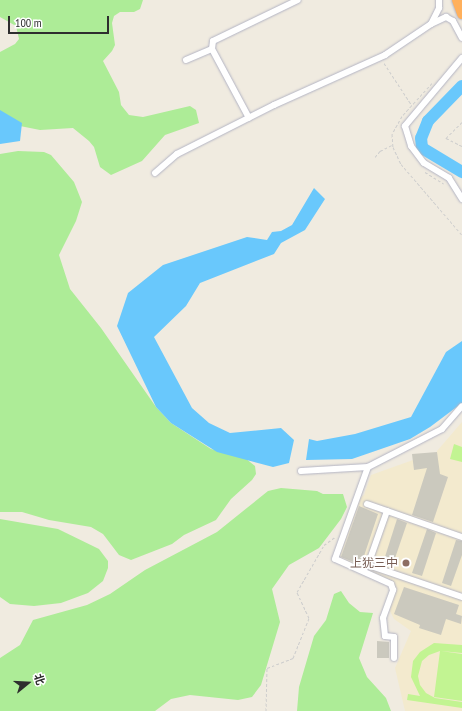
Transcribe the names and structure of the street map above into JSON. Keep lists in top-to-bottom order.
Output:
{
  "places": ["上犹三中"],
  "scale_bar": "100 m",
  "north": "right"
}
